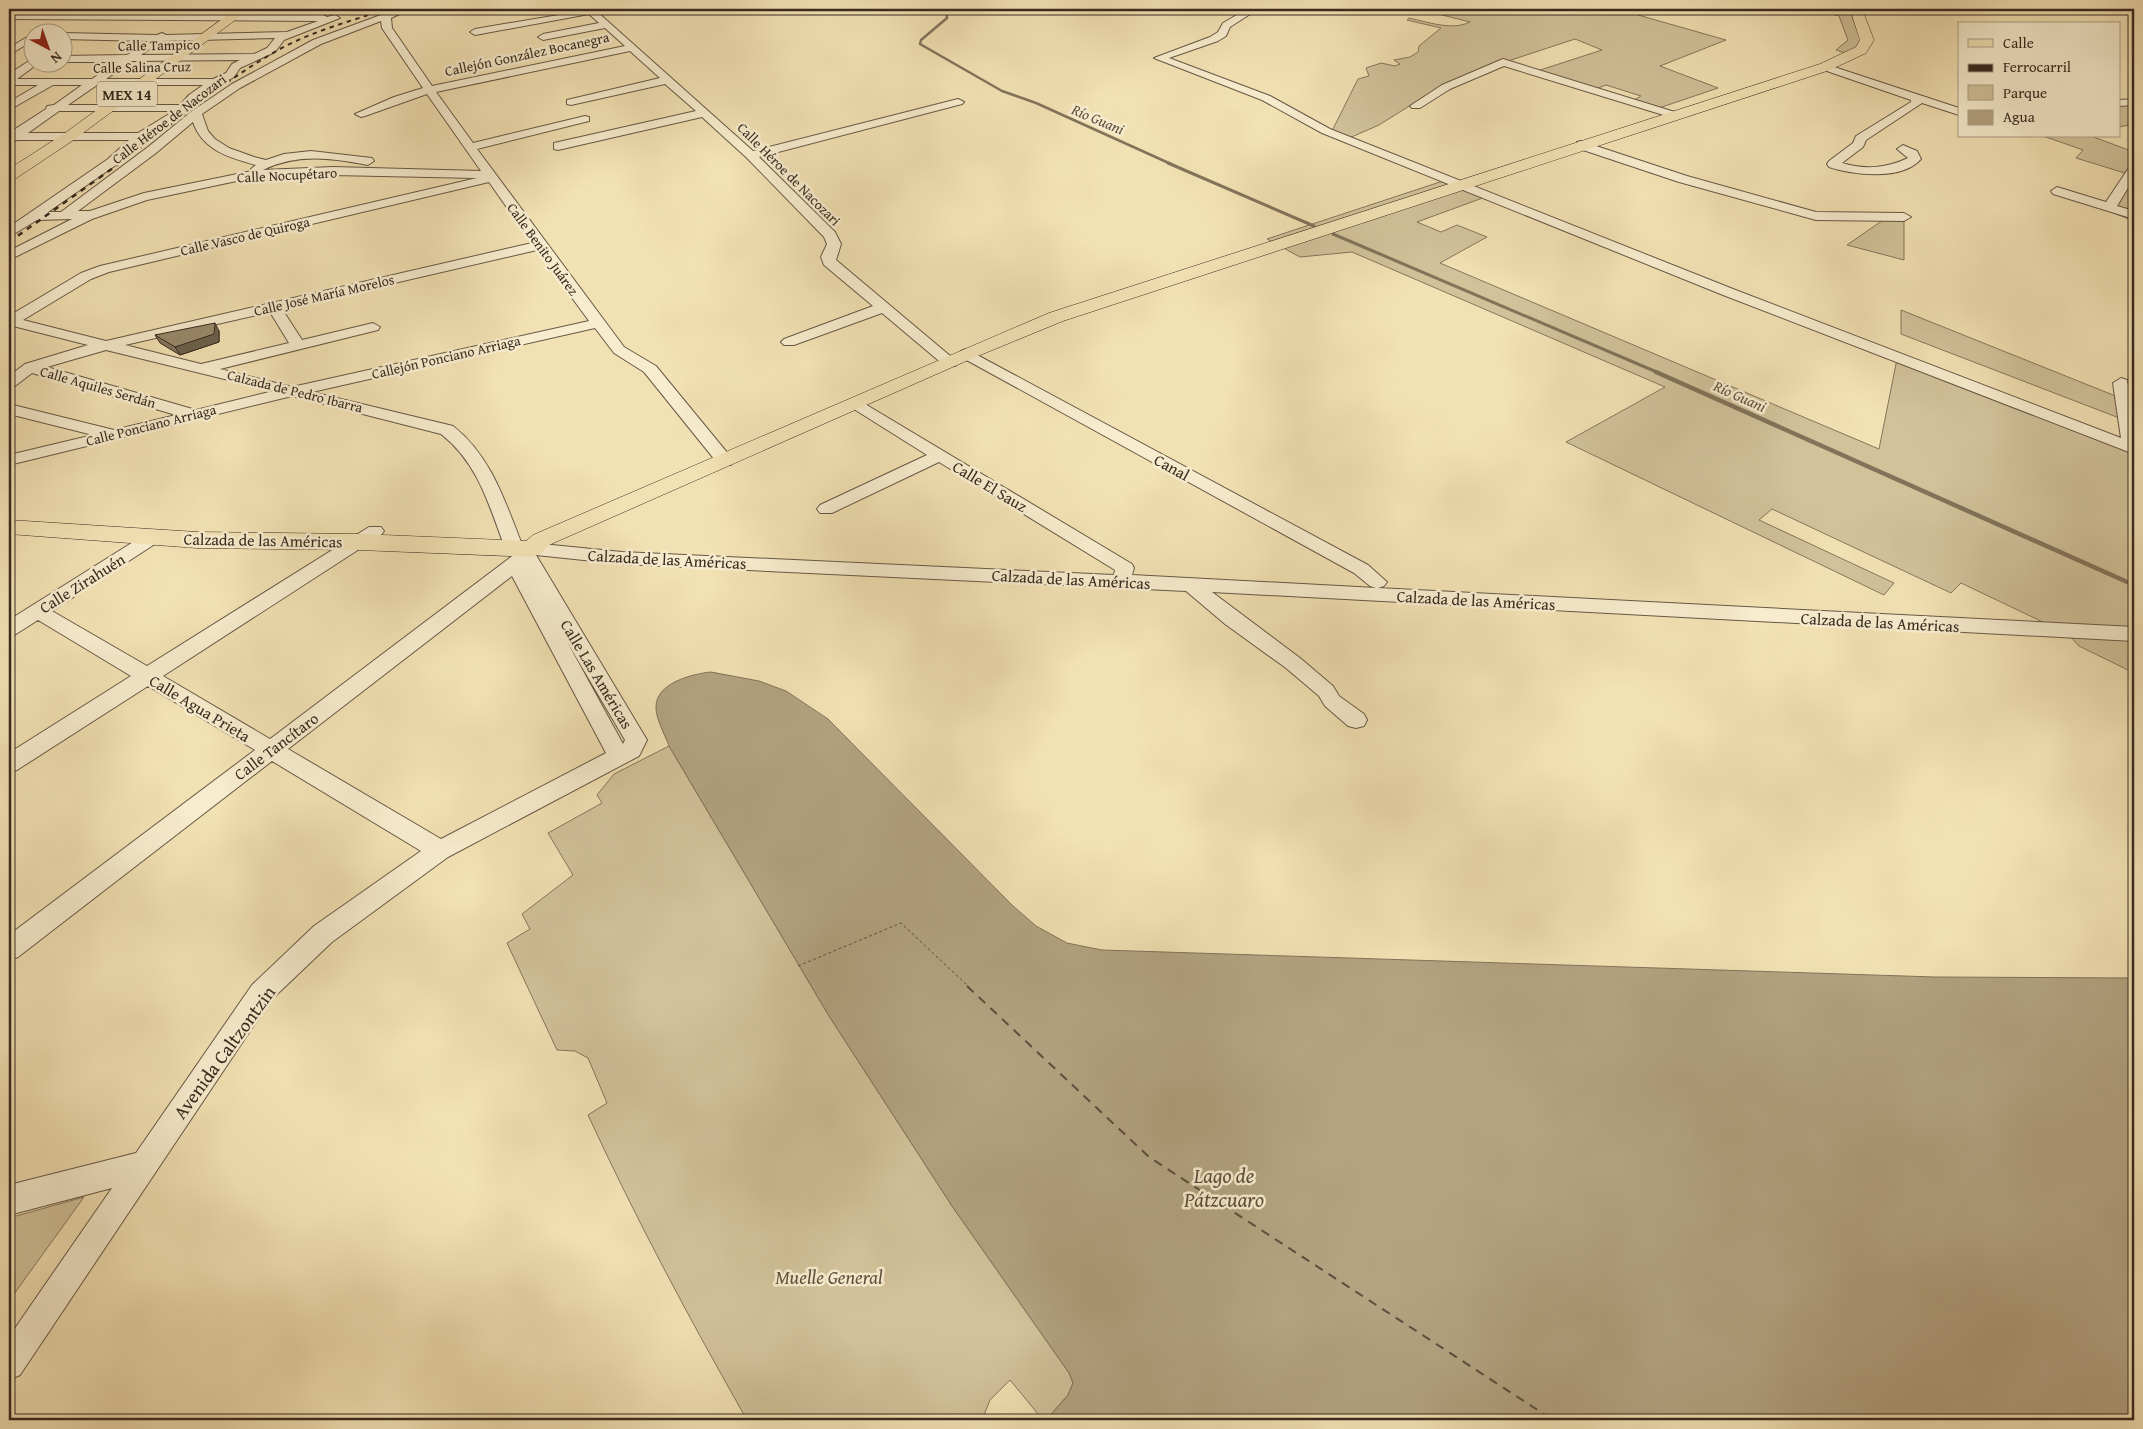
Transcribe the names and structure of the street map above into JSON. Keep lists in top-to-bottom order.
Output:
{
  "streets": {
    "main road": ["MEX 14", "Calzada de las Américas"],
    "street": [
      "Calle Tampico",
      "Callejón González Bocanegra",
      "Calle Salina Cruz",
      "Calle Héroe de Nacozari",
      "Calle Nocupétaro",
      "Calle Vasco de Quiroga",
      "Calle Benito Juárez",
      "Calle José María Morelos",
      "Callejón Ponciano Arriaga",
      "Calle Aquiles Serdán",
      "Calzada de Pedro Ibarra",
      "Calle Ponciano Arriaga",
      "Canal",
      "Calle El Sauz",
      "Calle Zirahuén",
      "Calle Las Américas",
      "Calle Agua Prieta",
      "Calle Tancítaro",
      "Avenida Caltzontzin"
    ]
  },
  "crossings": [
    ["Calle Tampico", "MEX 14"],
    ["Callejón González Bocanegra", "Calle Héroe de Nacozari"],
    ["Callejón González Bocanegra", "Calle Benito Juárez"],
    ["Calle Salina Cruz", "MEX 14"],
    ["Calle Héroe de Nacozari", "Calle Nocupétaro"],
    ["Calle Héroe de Nacozari", "Calle Benito Juárez"],
    ["Calle Héroe de Nacozari", "Canal"],
    ["Calle Nocupétaro", "Calle Vasco de Quiroga"],
    ["Calle Nocupétaro", "Calle Benito Juárez"],
    ["Calle Vasco de Quiroga", "Calle Benito Juárez"],
    ["Calle Vasco de Quiroga", "Calzada de Pedro Ibarra"],
    ["Calle Benito Juárez", "Calle José María Morelos"],
    ["Calle Benito Juárez", "Callejón Ponciano Arriaga"],
    ["Calle José María Morelos", "Calle Aquiles Serdán"],
    ["Calle José María Morelos", "Calzada de Pedro Ibarra"],
    ["Callejón Ponciano Arriaga", "Calzada de Pedro Ibarra"],
    ["Callejón Ponciano Arriaga", "Calle Ponciano Arriaga"],
    ["Calle Aquiles Serdán", "Calle Ponciano Arriaga"],
    ["Calzada de Pedro Ibarra", "Calle Ponciano Arriaga"],
    ["Calzada de Pedro Ibarra", "Calzada de las Américas"],
    ["Calzada de Pedro Ibarra", "Calle Las Américas"],
    ["Calzada de Pedro Ibarra", "Calle Tancítaro"],
    ["Canal", "Calzada de las Américas"],
    ["Calle El Sauz", "Calzada de las Américas"],
    ["Calzada de las Américas", "Calle Zirahuén"],
    ["Calzada de las Américas", "Calle Las Américas"],
    ["Calzada de las Américas", "Calle Tancítaro"],
    ["Calle Zirahuén", "Calle Agua Prieta"],
    ["Calle Las Américas", "Calle Tancítaro"],
    ["Calle Las Américas", "Avenida Caltzontzin"],
    ["Calle Agua Prieta", "Calle Tancítaro"],
    ["Calle Agua Prieta", "Avenida Caltzontzin"]
  ],
  "water": ["Río Guani", "Lago de Pátzcuaro"],
  "parks": ["Muelle General"],
  "legend": [
    "Calle",
    "Ferrocarril",
    "Parque",
    "Agua"
  ],
  "north": "bottom right"
}
